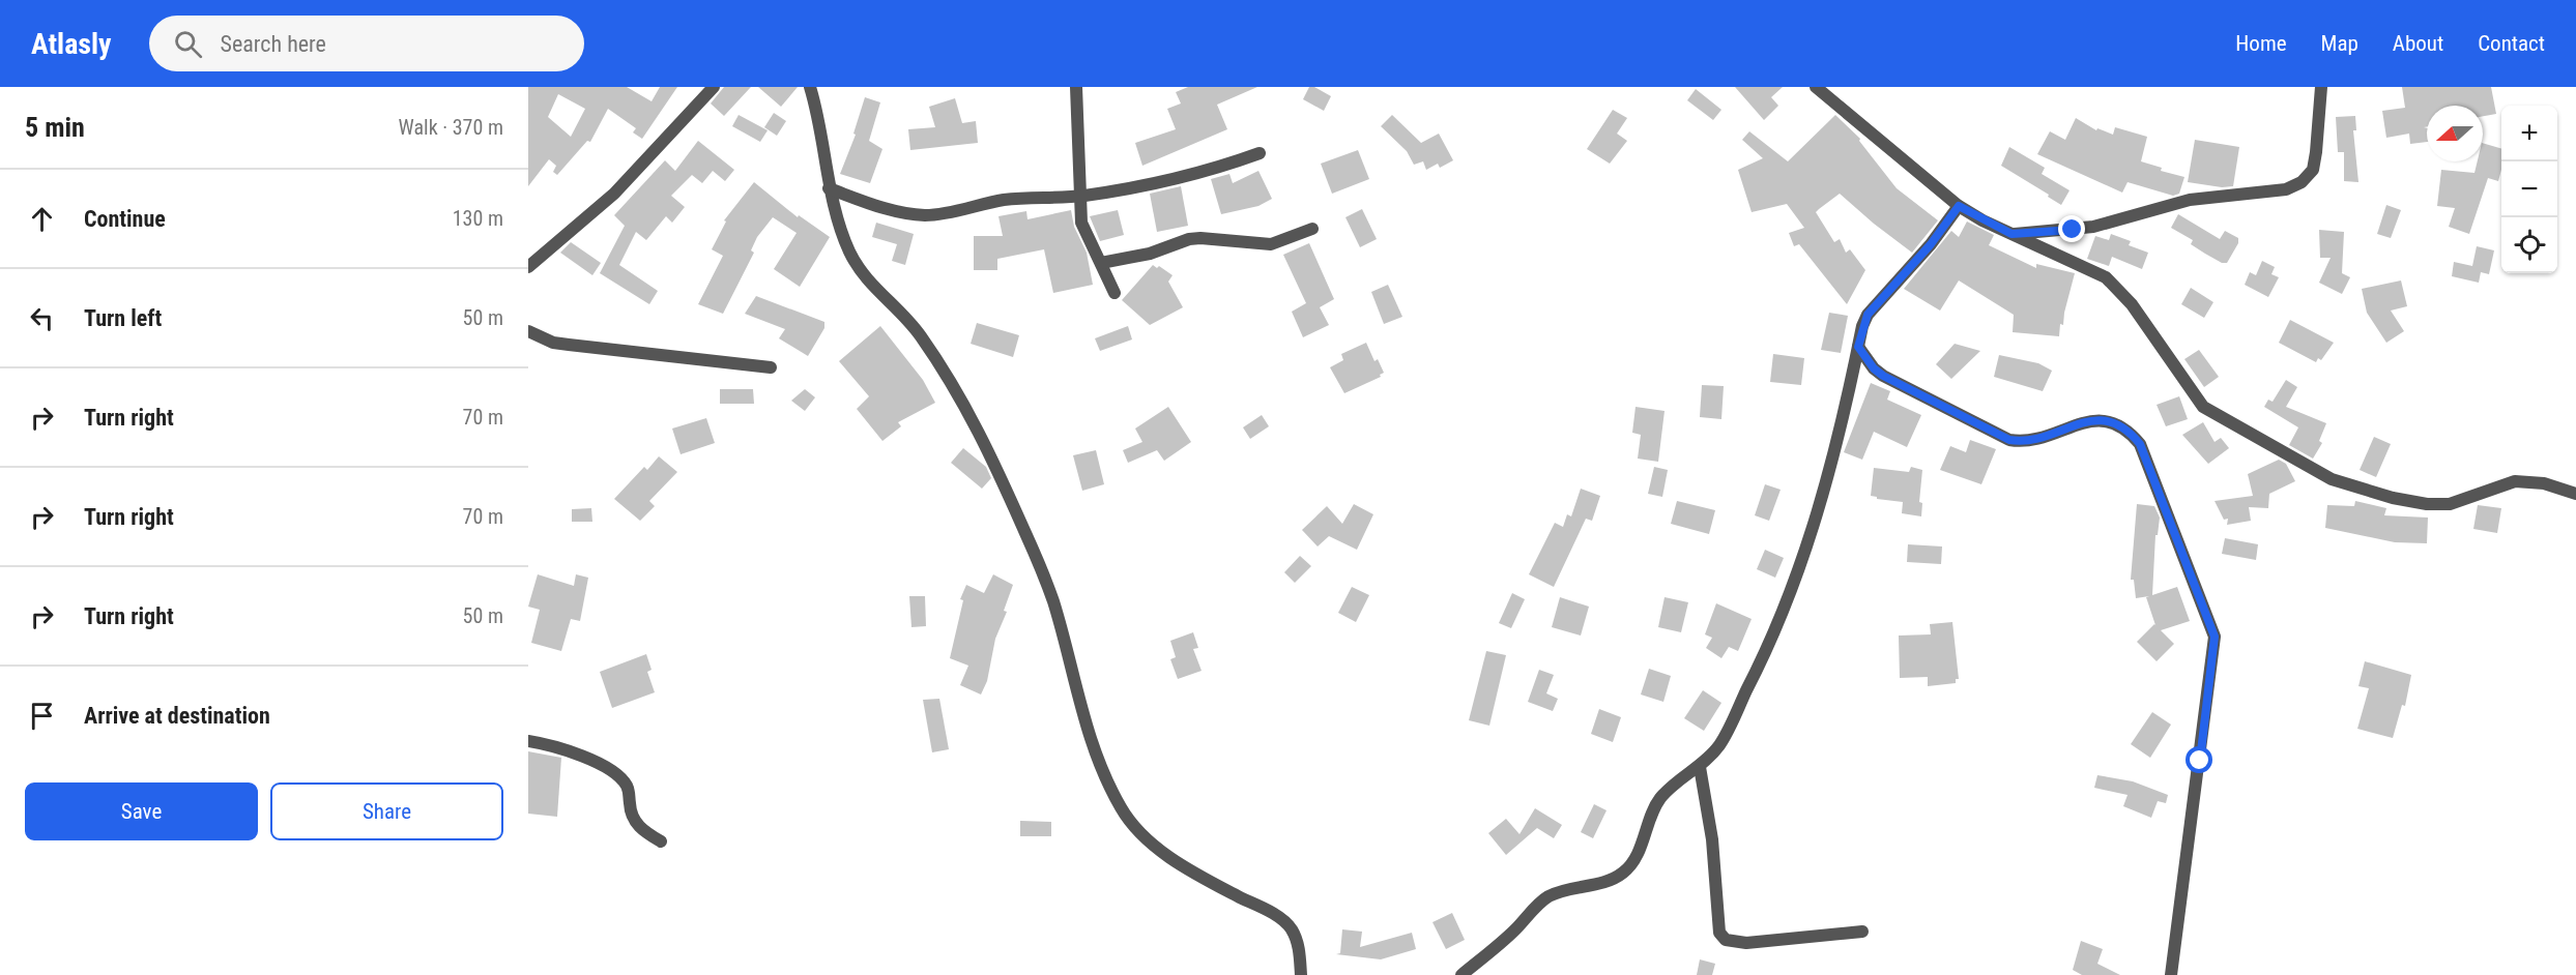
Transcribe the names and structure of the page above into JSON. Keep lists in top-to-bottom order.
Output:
{
  "north": "left",
  "page": {
    "header": "Atlasly",
    "search": "Search here",
    "nav": [
      "Home",
      "Map",
      "About",
      "Contact"
    ],
    "heading": ["5 min", "Walk · 370 m"],
    "map_buttons": ["+", "−"],
    "list": [
      ["Continue", "130 m"],
      ["Turn left", "50 m"],
      ["Turn right", "70 m"],
      ["Turn right", "70 m"],
      ["Turn right", "50 m"],
      "Arrive at destination"
    ],
    "buttons": ["Save", "Share"]
  }
}
